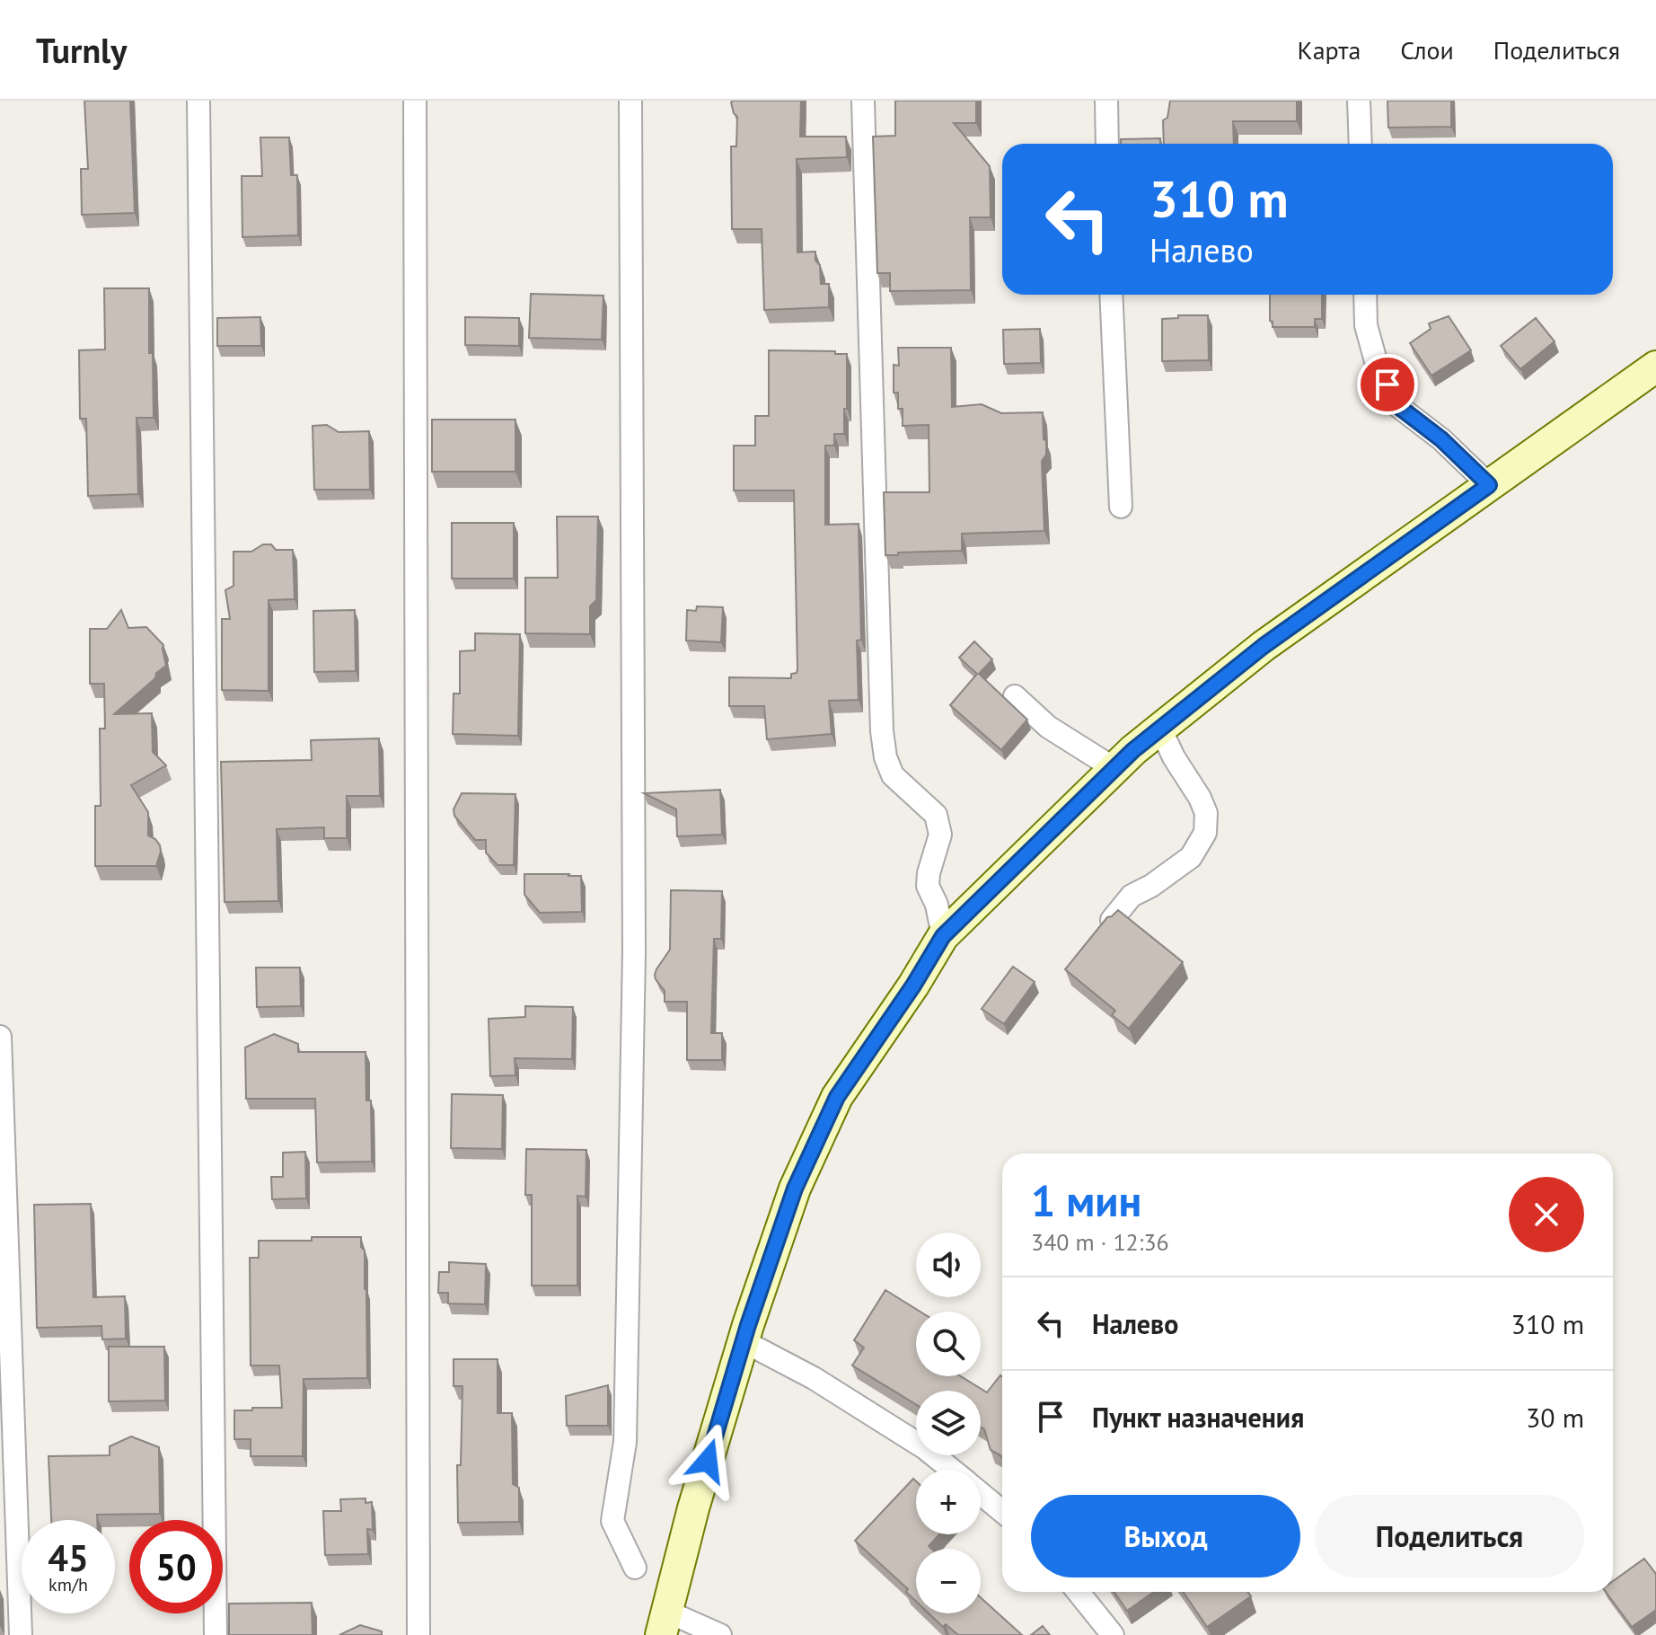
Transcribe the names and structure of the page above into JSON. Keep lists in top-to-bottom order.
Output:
{
  "page": {
    "header": "Turnly",
    "nav": ["Карта", "Слои", "Поделиться"],
    "turn": ["310 m", "Налево"],
    "heading": ["1 мин", "340 m · 12:36"],
    "map_buttons": ["+", "−"],
    "list": [
      {
        "name": "Налево",
        "value": "310 m"
      },
      {
        "name": "Пункт назначения",
        "value": "30 m"
      }
    ],
    "buttons": ["Выход", "Поделиться"],
    "speed": "45 km/h",
    "limit": "50"
  }
}
